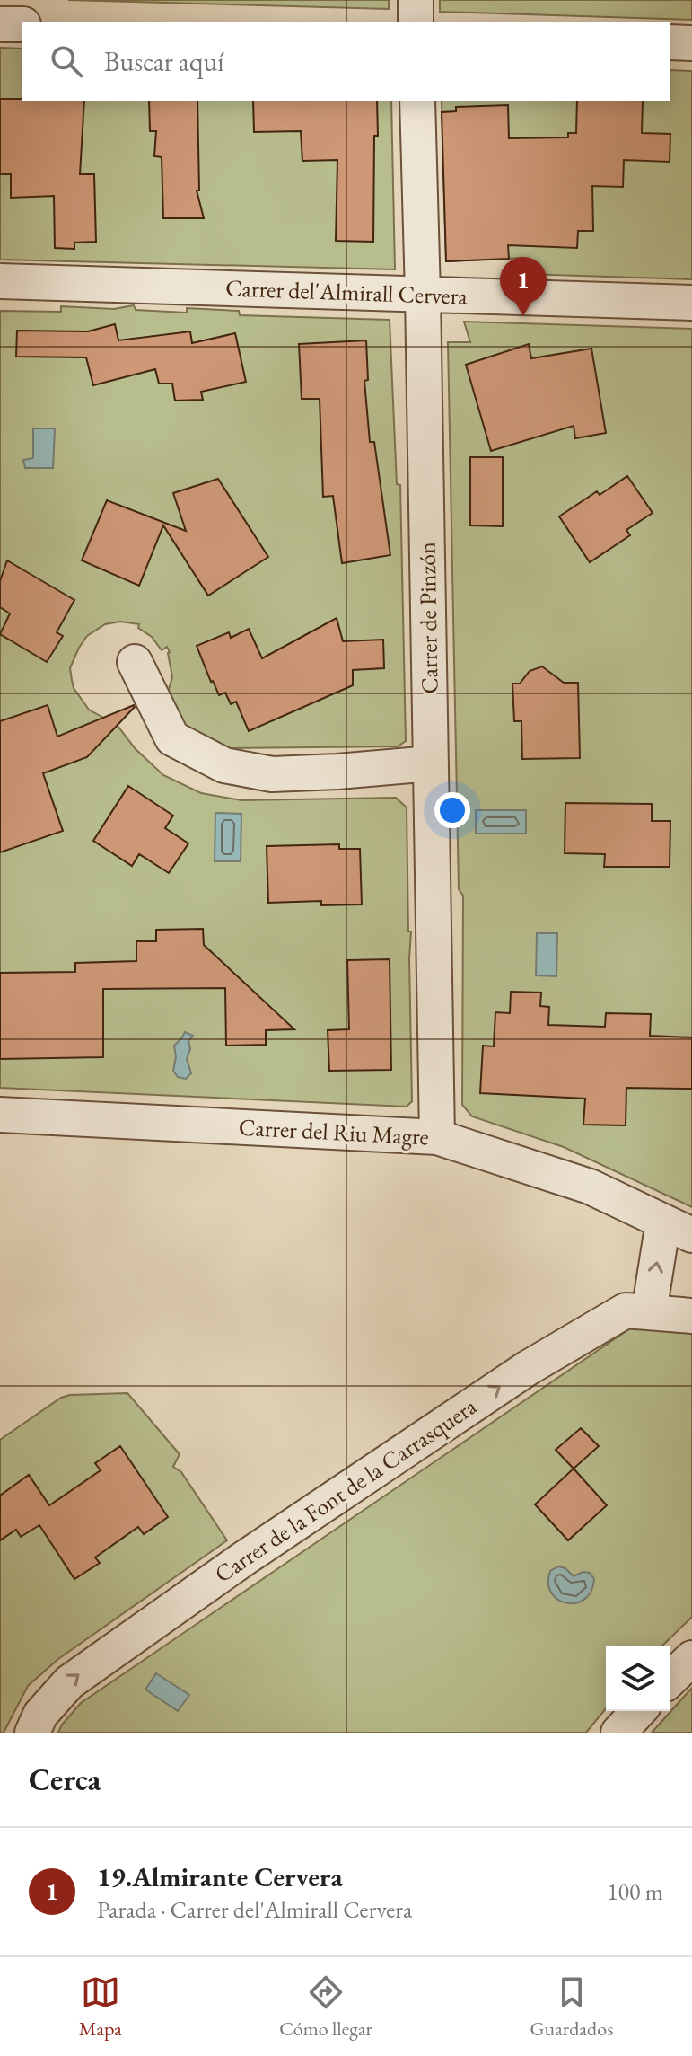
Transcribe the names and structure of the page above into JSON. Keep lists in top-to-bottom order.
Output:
{
  "streets": {
    "street": [
      "Carrer del'Almirall Cervera",
      "Carrer de Pinzón",
      "Carrer del Riu Magre",
      "Carrer de la Font de la Carrasquera"
    ]
  },
  "crossings": [
    ["Carrer del'Almirall Cervera", "Carrer de Pinzón"],
    ["Carrer de Pinzón", "Carrer del Riu Magre"]
  ],
  "one_way": ["Carrer de la Font de la Carrasquera"],
  "page": {
    "search": "Buscar aquí",
    "pins": "1",
    "heading": "Cerca",
    "list": [
      {
        "mark": "1",
        "name": "19.Almirante Cervera",
        "note": "Parada · Carrer del'Almirall Cervera",
        "value": "100 m"
      }
    ],
    "nav": ["Mapa", "Cómo llegar", "Guardados"]
  }
}
